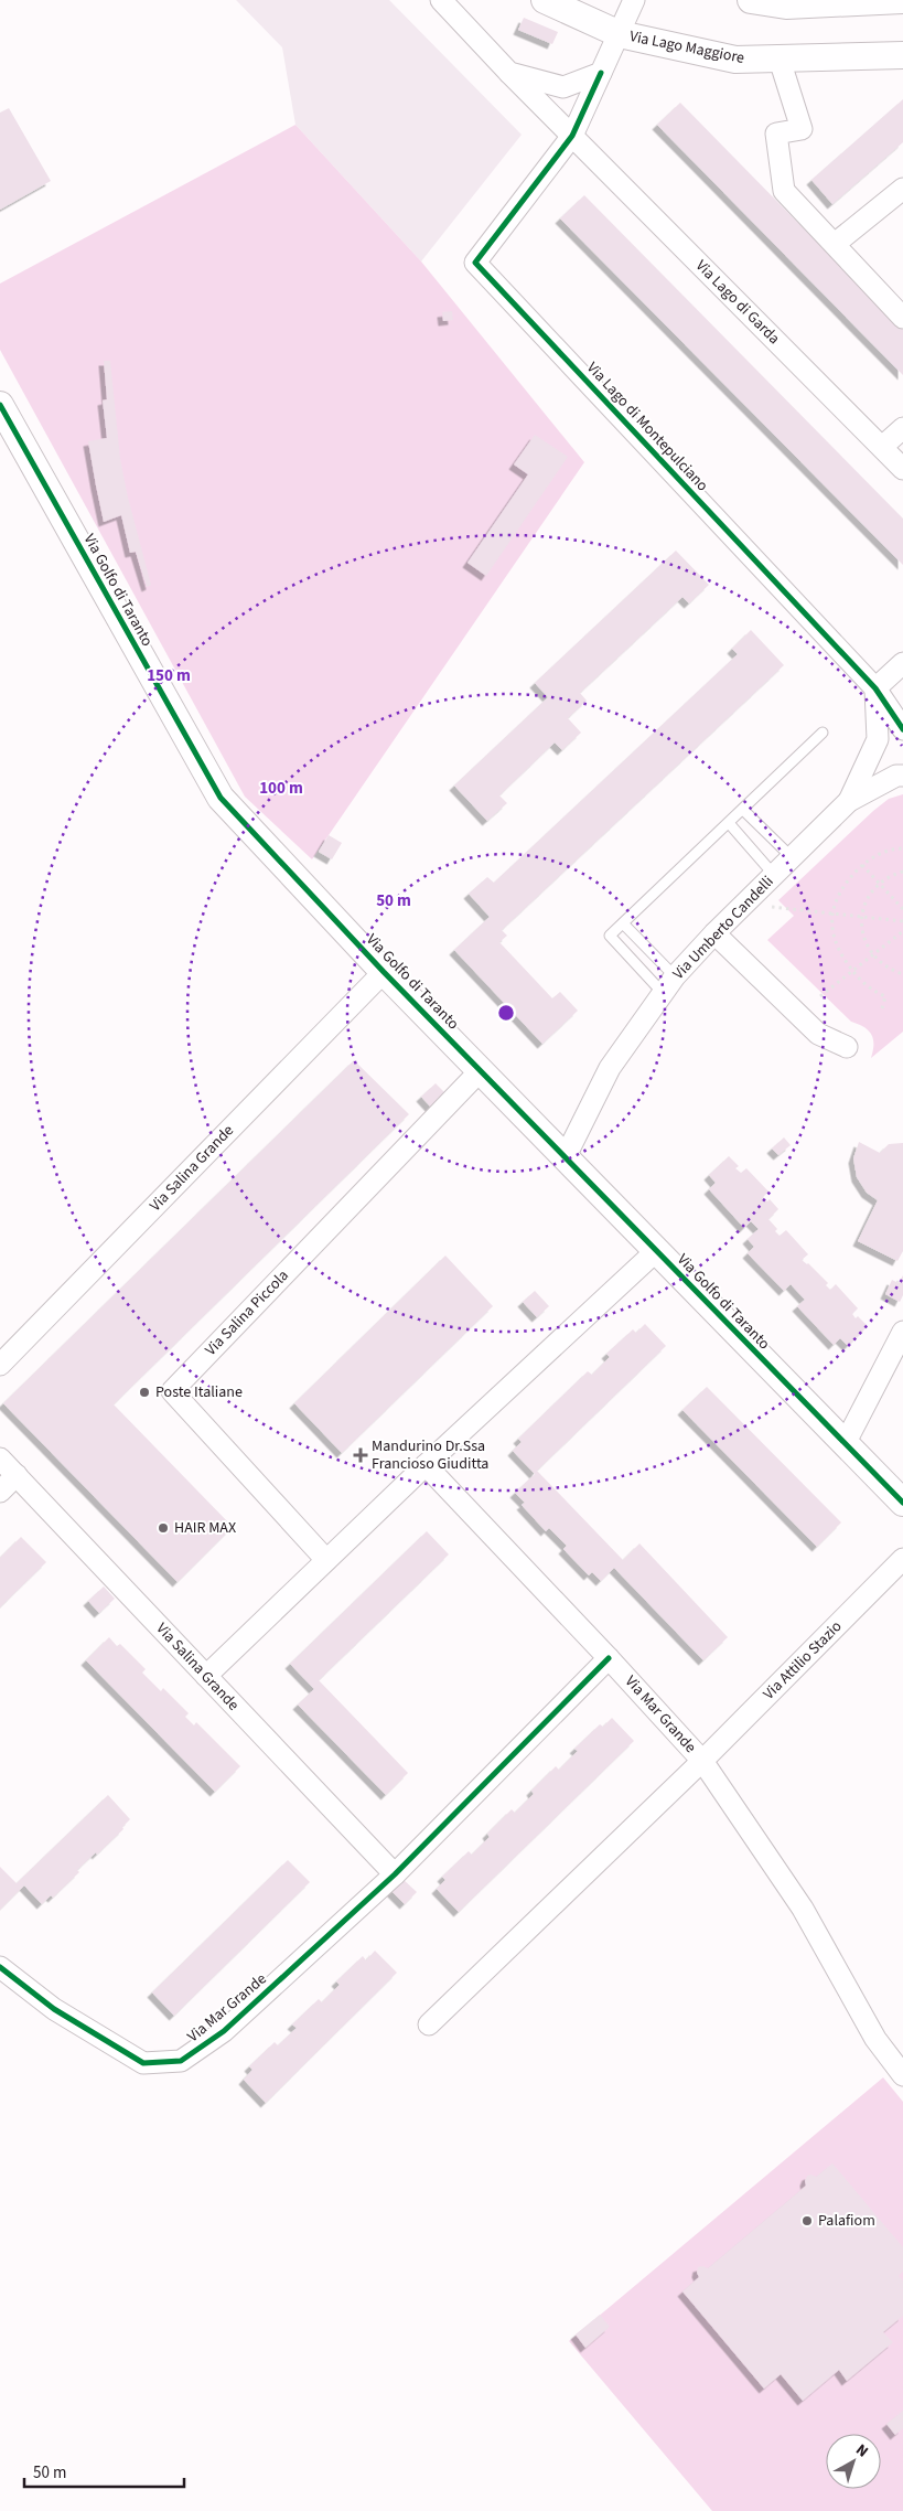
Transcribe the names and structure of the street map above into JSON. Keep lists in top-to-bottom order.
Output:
{
  "streets": {
    "street": [
      "Via Lago Maggiore",
      "Via Lago di Garda",
      "Via Lago di Montepulciano",
      "Via Golfo di Taranto",
      "Via Umberto Candelli",
      "Via Salina Grande",
      "Via Salina Piccola",
      "Via Attilio Stazio",
      "Via Mar Grande"
    ]
  },
  "crossings": [
    ["Via Lago di Garda", "Via Lago di Montepulciano"],
    ["Via Lago di Montepulciano", "Via Umberto Candelli"],
    ["Via Golfo di Taranto", "Via Umberto Candelli"],
    ["Via Golfo di Taranto", "Via Salina Grande"],
    ["Via Golfo di Taranto", "Via Salina Piccola"],
    ["Via Salina Grande", "Via Mar Grande"],
    ["Via Attilio Stazio", "Via Mar Grande"]
  ],
  "places": {
    "other": ["Poste Italiane", "HAIR MAX", "Palafiom"],
    "health": ["Mandurino Dr.Ssa Francioso Giuditta"]
  },
  "scale_bar": "50 m",
  "north": "top right",
  "rings": ["150 m", "100 m", "50 m"]
}
